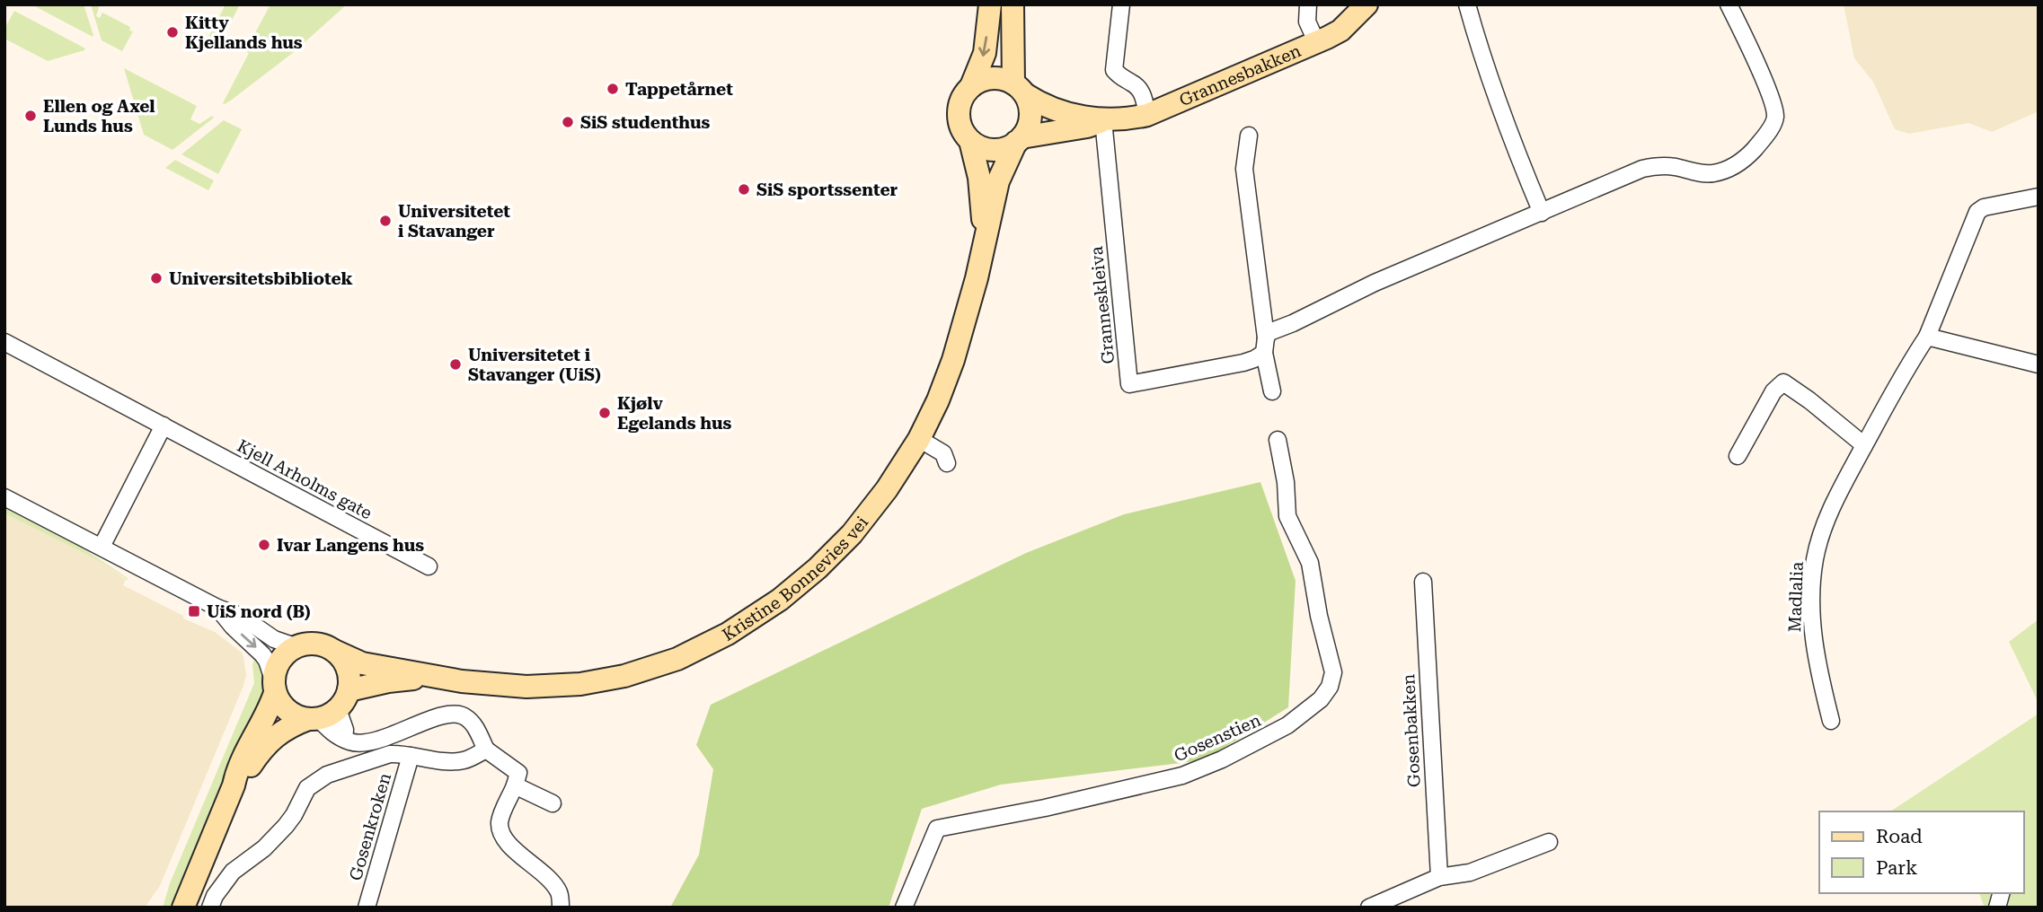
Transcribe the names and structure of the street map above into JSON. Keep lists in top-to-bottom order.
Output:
{
  "streets": {
    "main road": ["Grannesbakken", "Kristine Bonnevies vei"],
    "street": [
      "Granneskleiva",
      "Kjell Arholms gate",
      "Madlalia",
      "Gosenbakken",
      "Gosenstien",
      "Gosenkroken"
    ]
  },
  "crossings": [
    ["Grannesbakken", "Granneskleiva"],
    ["Grannesbakken", "Kristine Bonnevies vei"]
  ],
  "places": {
    "other": [
      "Kitty Kjellands hus",
      "Tappetårnet",
      "Ellen og Axel Lunds hus",
      "SiS studenthus",
      "SiS sportssenter",
      "Universitetet i Stavanger",
      "Universitetsbibliotek",
      "Universitetet i Stavanger (UiS)",
      "Kjølv Egelands hus",
      "Ivar Langens hus"
    ],
    "transit": ["UiS nord (B)"]
  },
  "legend": ["Road", "Park"]
}
